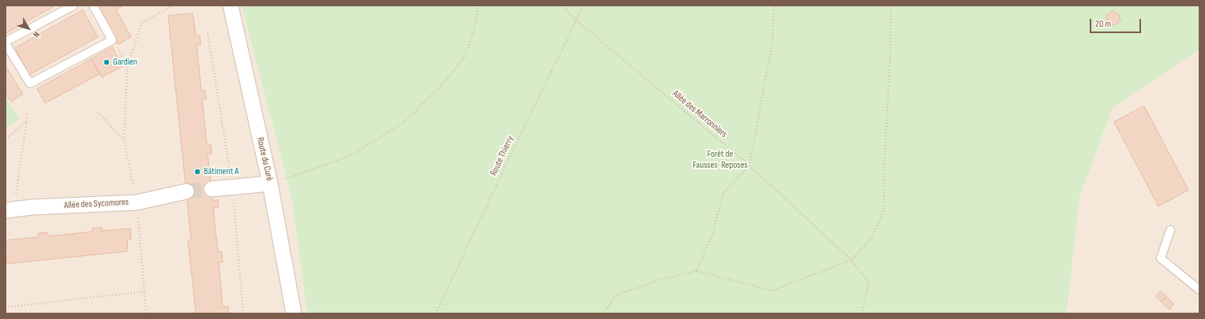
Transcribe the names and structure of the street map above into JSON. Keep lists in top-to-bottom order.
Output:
{
  "streets": {
    "street": ["Route du Curé", "Allée des Sycomores"],
    "path": ["Allée des Marronniers", "Route Thierry"]
  },
  "crossings": [
    ["Allée des Marronniers", "Route Thierry"]
  ],
  "parks": ["Forêt de Fausses-Reposes"],
  "places": ["Gardien", "Bâtiment A"],
  "scale_bar": "20 m",
  "north": "bottom right"
}
